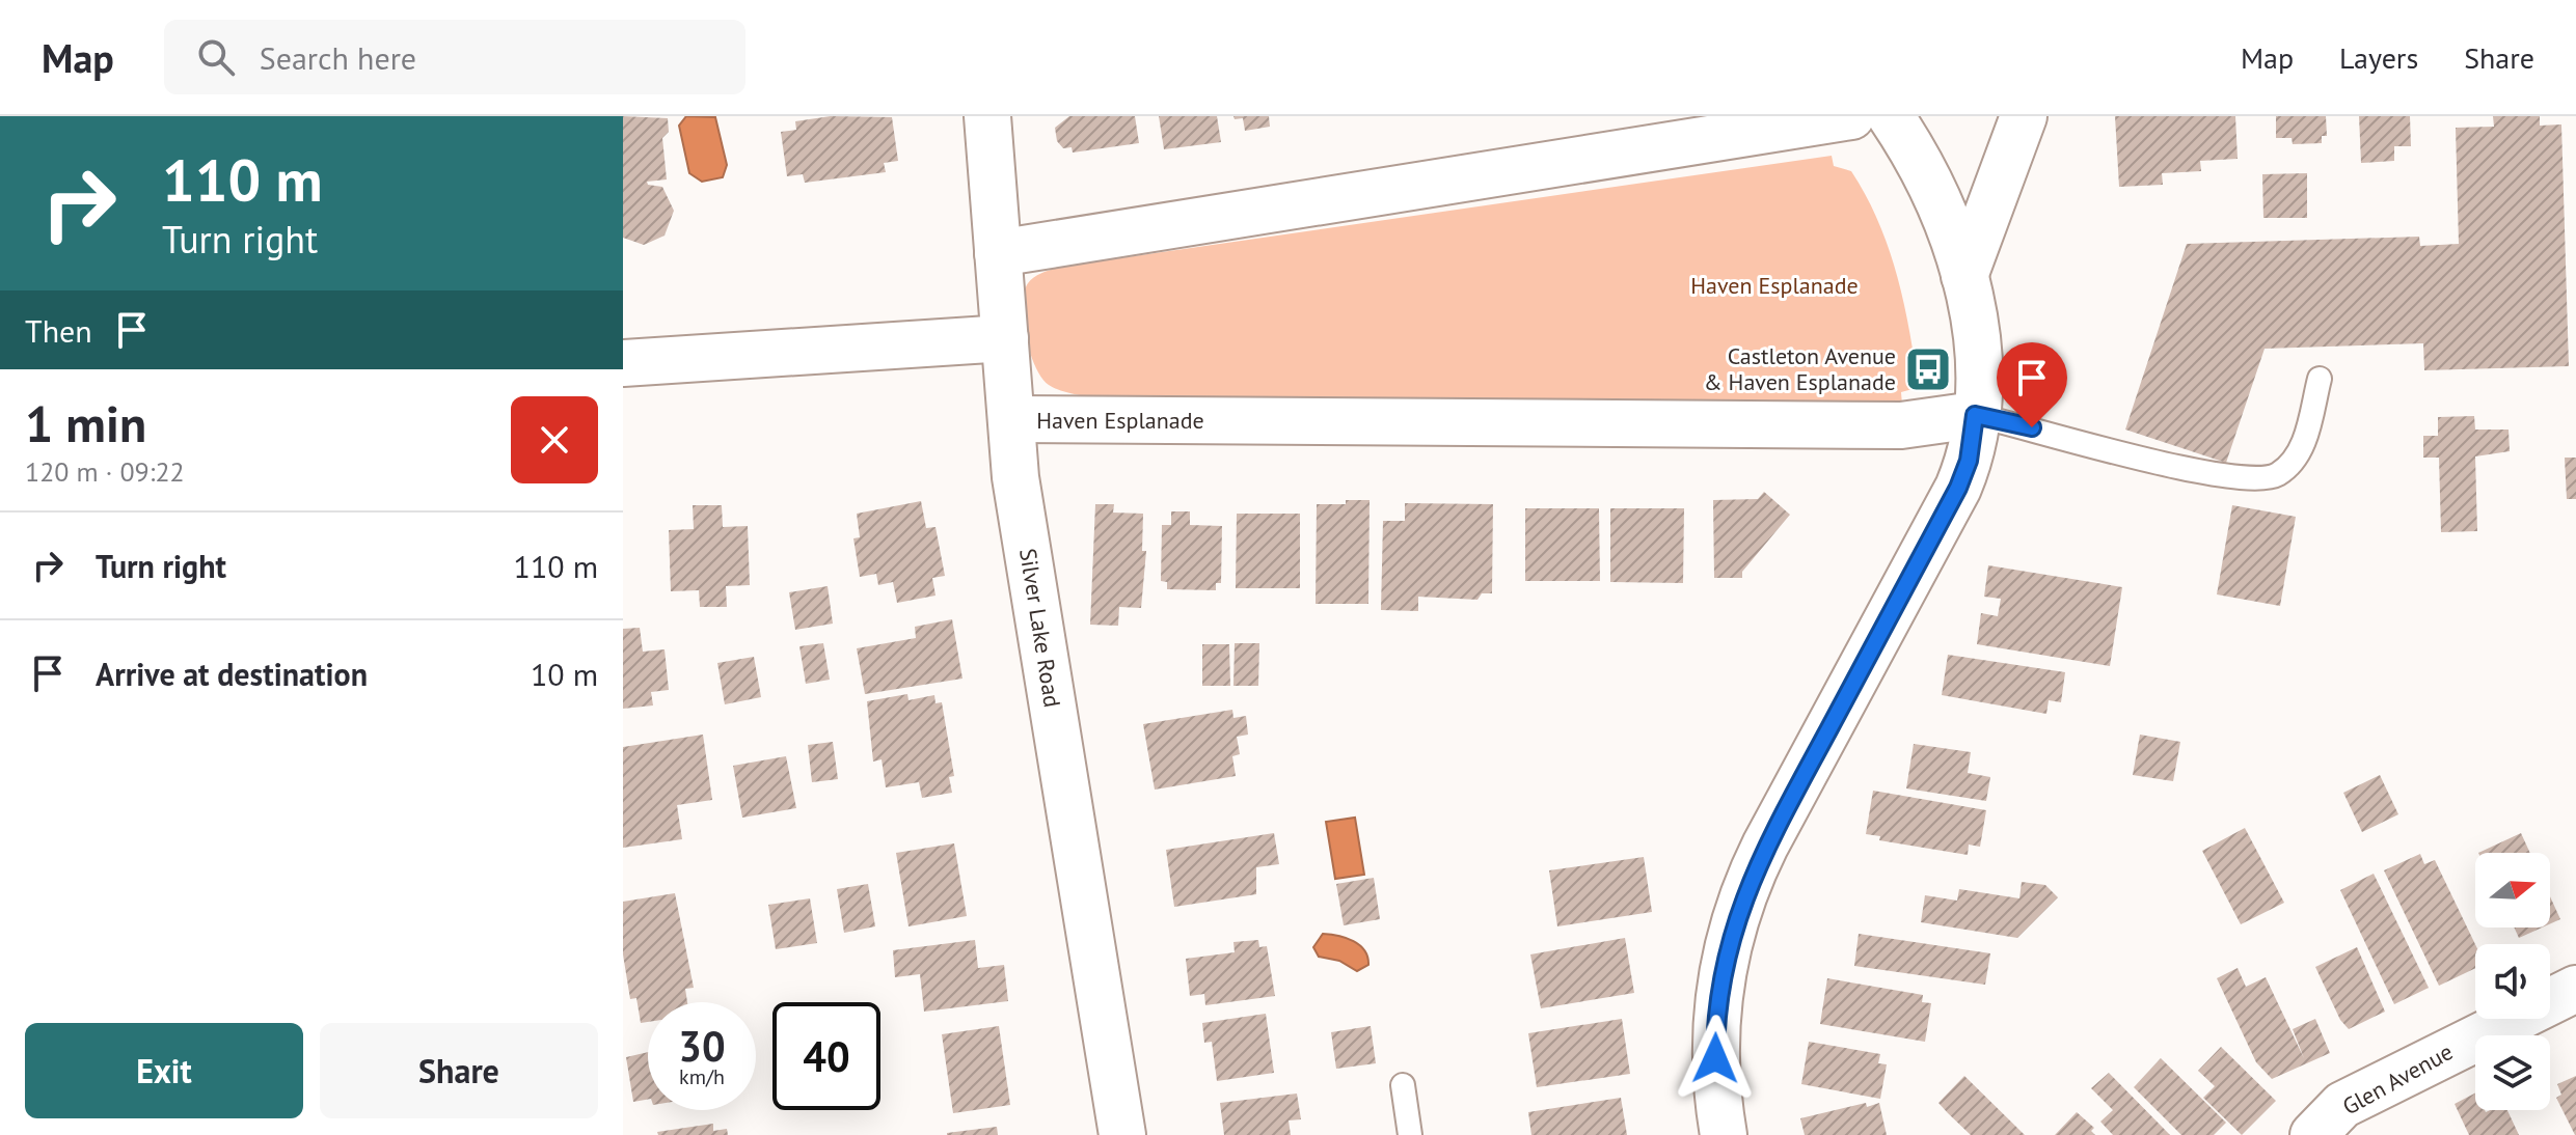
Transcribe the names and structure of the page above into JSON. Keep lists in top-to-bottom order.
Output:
{
  "streets": {
    "street": ["Haven Esplanade", "Silver Lake Road", "Glen Avenue"]
  },
  "crossings": [
    ["Haven Esplanade", "Silver Lake Road"]
  ],
  "parks": ["Haven Esplanade"],
  "places": {
    "bus stop": ["Castleton Avenue & Haven Esplanade"]
  },
  "north": "right",
  "page": {
    "header": "Map",
    "search": "Search here",
    "nav": ["Map", "Layers", "Share"],
    "turn": ["110 m", "Turn right"],
    "then": "Then",
    "heading": ["1 min", "120 m · 09:22"],
    "list": [
      {
        "name": "Turn right",
        "value": "110 m"
      },
      {
        "name": "Arrive at destination",
        "value": "10 m"
      }
    ],
    "speed": "30 km/h",
    "limit": "40",
    "buttons": ["Exit", "Share"]
  }
}
